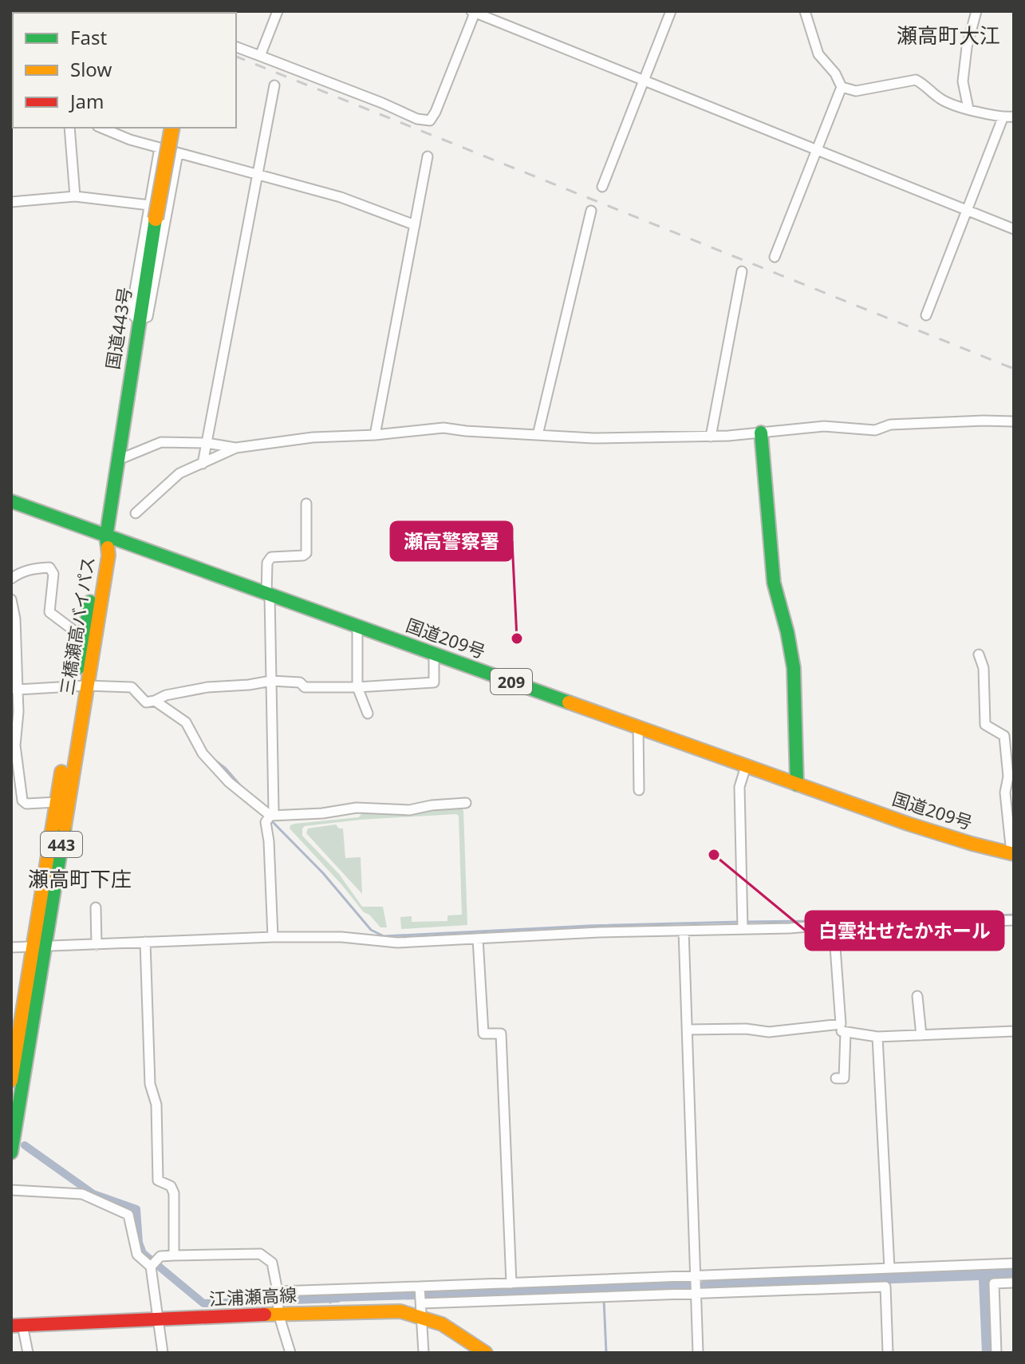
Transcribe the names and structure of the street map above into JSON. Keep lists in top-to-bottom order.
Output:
{
  "streets": {
    "main road": [
      "国道443号",
      "三橋瀬高バイパス",
      "国道209号",
      "209",
      "443",
      "江浦瀬高線"
    ]
  },
  "crossings": [
    ["国道443号", "三橋瀬高バイパス"],
    ["国道443号", "国道209号"],
    ["三橋瀬高バイパス", "国道209号"]
  ],
  "districts": ["瀬高町大江", "瀬高町下庄"],
  "places": ["瀬高警察署", "白雲社せたかホール"],
  "legend": ["Fast", "Slow", "Jam"]
}
